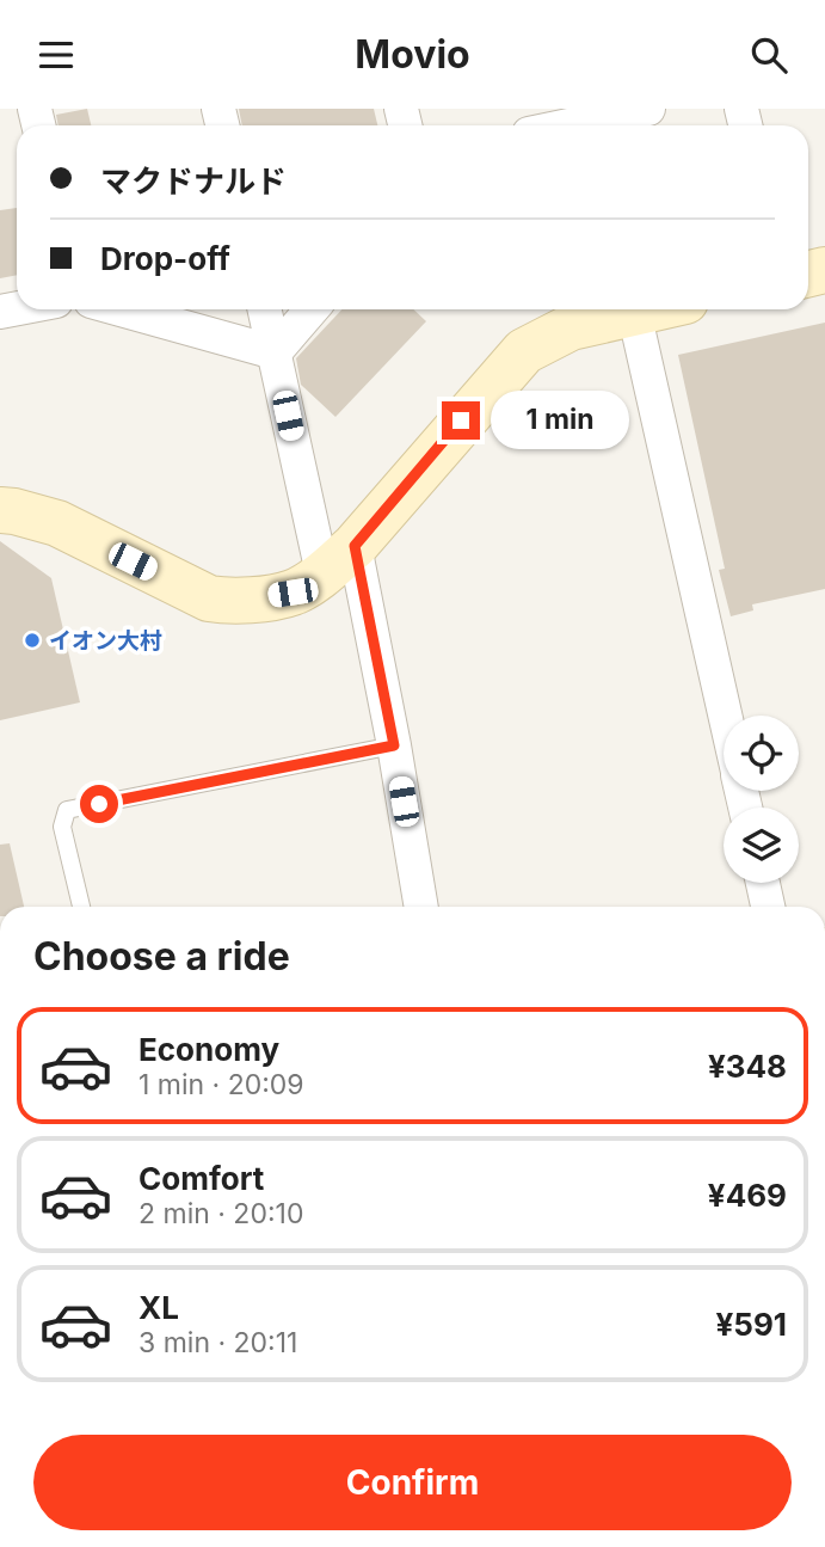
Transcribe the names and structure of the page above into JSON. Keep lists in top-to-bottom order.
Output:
{
  "places": ["イオン大村"],
  "page": {
    "header": "Movio",
    "banner": ["マクドナルド", "Drop-off"],
    "bubble": "1 min",
    "heading": "Choose a ride",
    "list": [
      {
        "name": "Economy",
        "note": "1 min · 20:09",
        "value": "¥348"
      },
      {
        "name": "Comfort",
        "note": "2 min · 20:10",
        "value": "¥469"
      },
      {
        "name": "XL",
        "note": "3 min · 20:11",
        "value": "¥591"
      }
    ],
    "buttons": "Confirm"
  }
}
